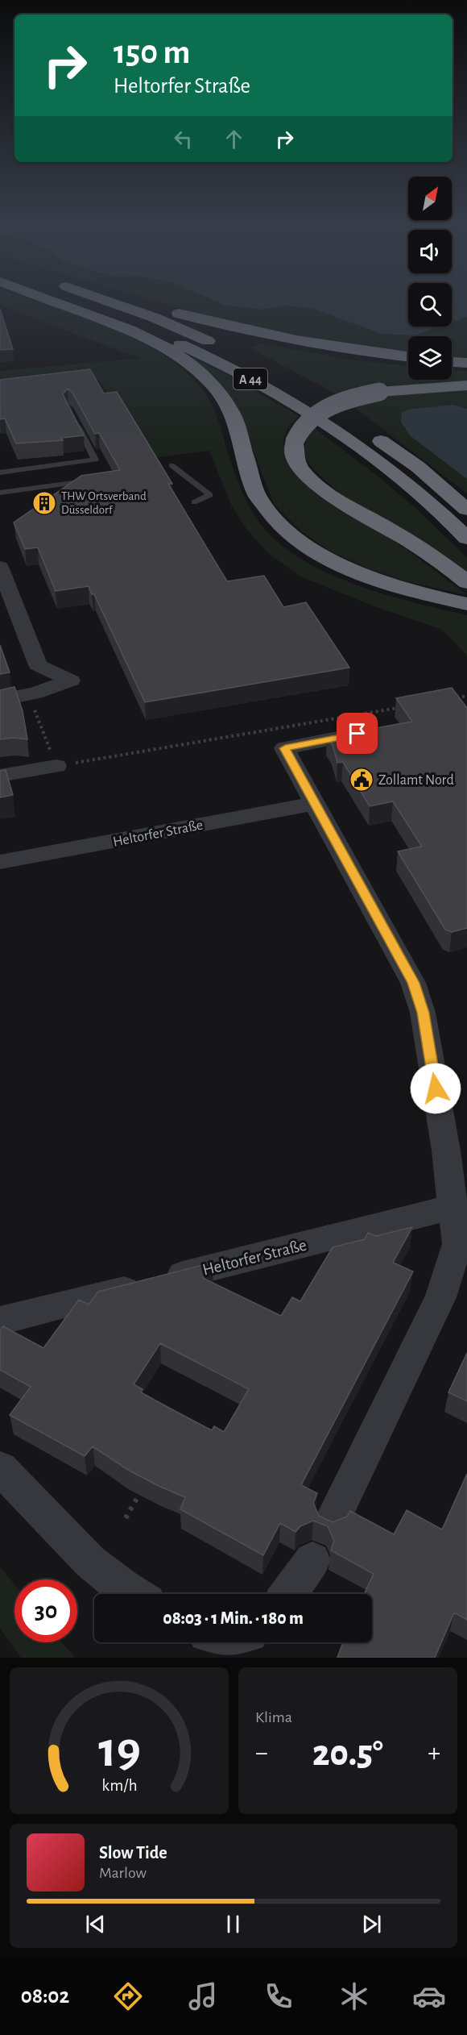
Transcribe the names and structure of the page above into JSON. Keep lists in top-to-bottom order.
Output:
{
  "streets": {
    "highway": ["A 44"],
    "street": ["Heltorfer Straße"]
  },
  "places": {
    "building": ["THW Ortsverband Düsseldorf"],
    "public building": ["Zollamt Nord"]
  },
  "north": "top right",
  "page": {
    "turn": ["150 m", "Heltorfer Straße"],
    "limit": "30",
    "trip": "08:03 · 1 Min. · 180 m",
    "tile": "Klima",
    "heat": ["−", "20.5°", "+"],
    "song": ["Slow Tide", "Marlow"],
    "tabs": "08:02",
    "gauge": ["19", "km/h"]
  }
}
